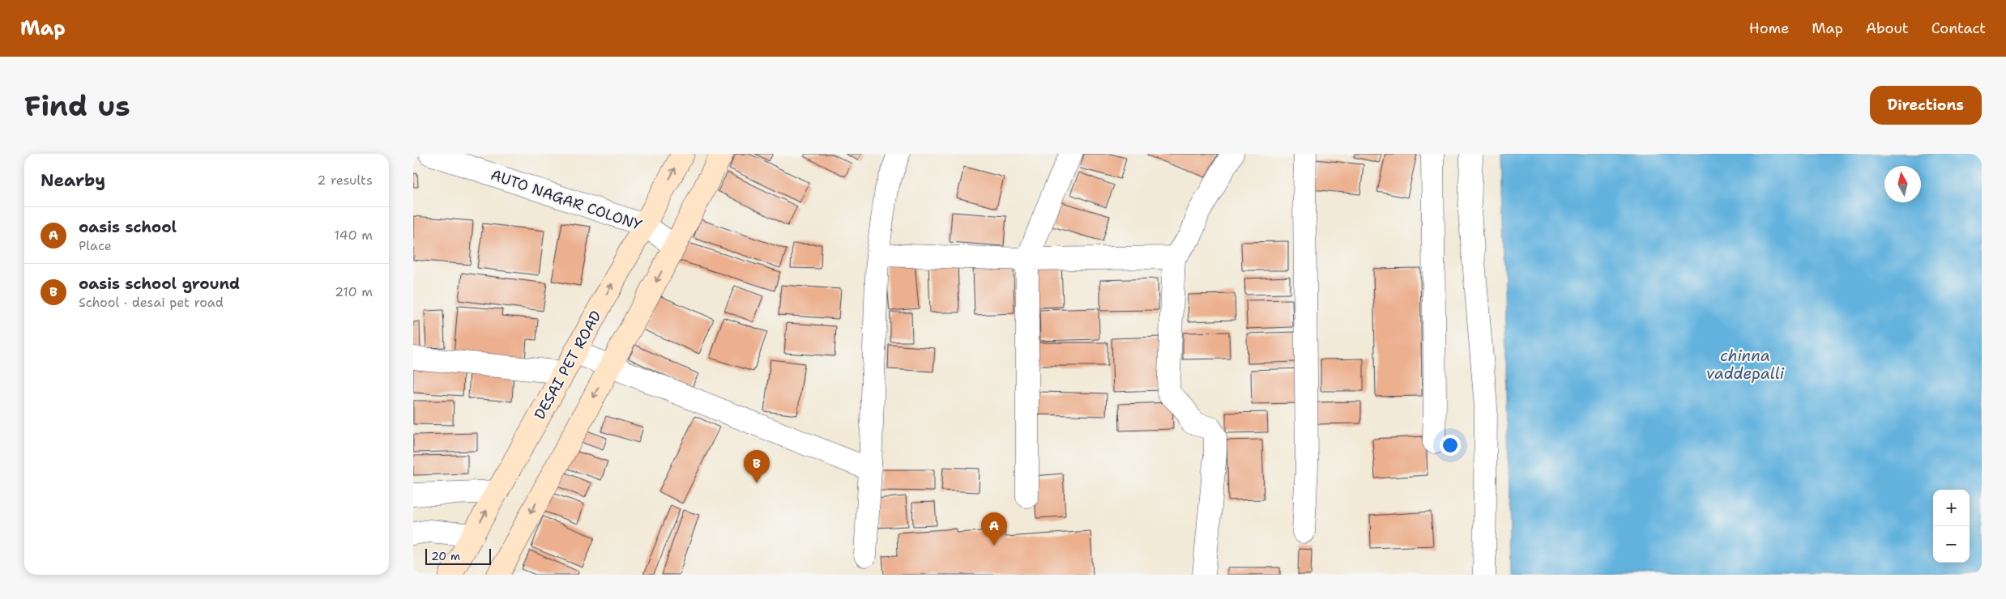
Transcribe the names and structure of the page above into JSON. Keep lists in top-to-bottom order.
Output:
{
  "streets": {
    "street": ["AUTO NAGAR COLONY", "DESAI PET ROAD"]
  },
  "crossings": [
    ["AUTO NAGAR COLONY", "DESAI PET ROAD"]
  ],
  "water": ["chinna vaddepalli"],
  "scale_bar": "20 m",
  "north": "top",
  "page": {
    "header": "Map",
    "nav": [
      "Home",
      "Map",
      "About",
      "Contact"
    ],
    "buttons": "Directions",
    "title": "Find us",
    "heading": ["Nearby", "2 results"],
    "list": [
      {
        "mark": "A",
        "name": "oasis school",
        "note": "Place",
        "value": "140 m"
      },
      {
        "mark": "B",
        "name": "oasis school ground",
        "note": "School · desai pet road",
        "value": "210 m"
      }
    ],
    "pins": ["B", "A"],
    "map_buttons": ["+", "−"],
    "scale": "20 m"
  }
}
